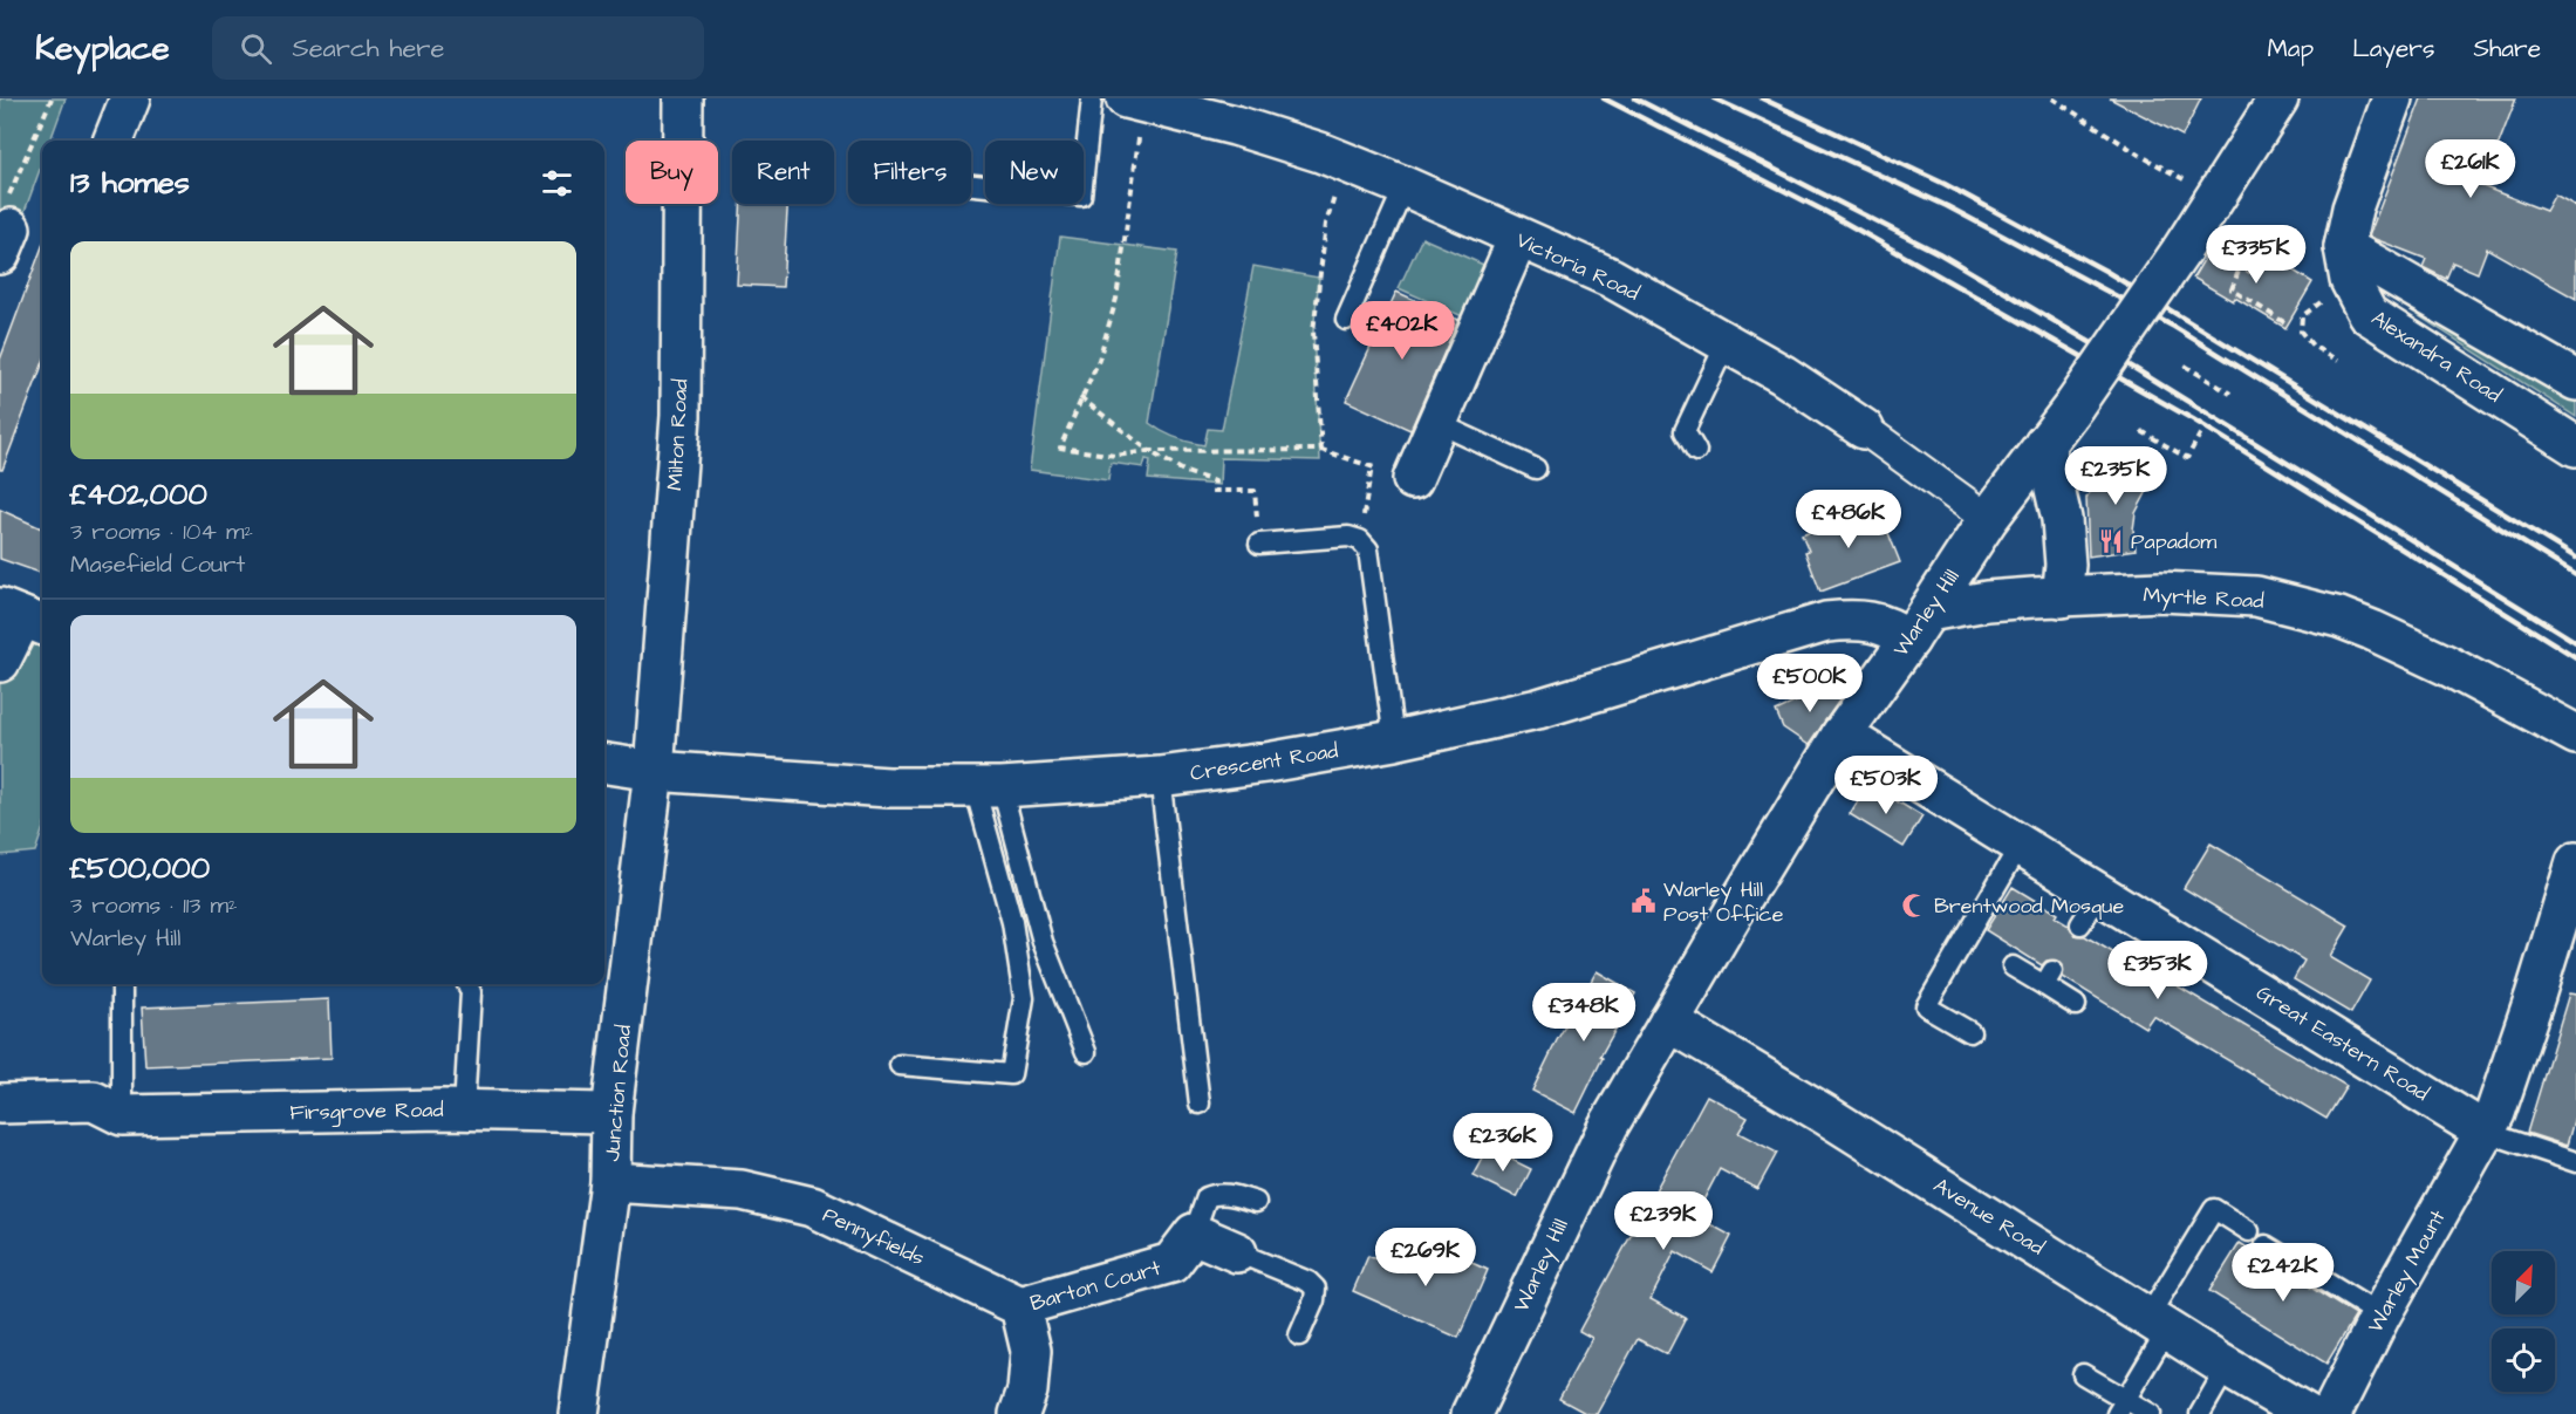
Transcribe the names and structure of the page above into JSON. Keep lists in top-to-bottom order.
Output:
{
  "streets": {
    "street": [
      "Victoria Road",
      "Alexandra Road",
      "Milton Road",
      "Myrtle Road",
      "Warley Hill",
      "Crescent Road",
      "Great Eastern Road",
      "Junction Road",
      "Firsgrove Road",
      "Avenue Road",
      "Pennyfields",
      "Warley Mount",
      "Barton Court"
    ]
  },
  "crossings": [
    ["Victoria Road", "Warley Hill"],
    ["Milton Road", "Crescent Road"],
    ["Milton Road", "Junction Road"],
    ["Myrtle Road", "Warley Hill"],
    ["Myrtle Road", "Crescent Road"],
    ["Warley Hill", "Crescent Road"],
    ["Warley Hill", "Great Eastern Road"],
    ["Warley Hill", "Avenue Road"],
    ["Crescent Road", "Junction Road"],
    ["Great Eastern Road", "Warley Mount"],
    ["Junction Road", "Firsgrove Road"],
    ["Junction Road", "Pennyfields"],
    ["Pennyfields", "Barton Court"]
  ],
  "places": {
    "restaurant": ["Papadom"],
    "public building": ["Warley Hill Post Office"],
    "mosque": ["Brentwood Mosque"]
  },
  "north": "top right",
  "page": {
    "header": "Keyplace",
    "search": "Search here",
    "nav": ["Map", "Layers", "Share"],
    "price": [
      "£261K",
      "£335K",
      "£402K",
      "£235K",
      "£486K",
      "£500K",
      "£503K",
      "£353K",
      "£348K",
      "£236K",
      "£239K",
      "£269K",
      "£242K"
    ],
    "chip": [
      "Buy",
      "Rent",
      "Filters",
      "New"
    ],
    "heading": "13 homes",
    "list": [
      {
        "name": "£402,000",
        "note": "3 rooms · 104 m² · Masefield Court"
      },
      {
        "name": "£500,000",
        "note": "3 rooms · 113 m² · Warley Hill"
      }
    ]
  }
}
